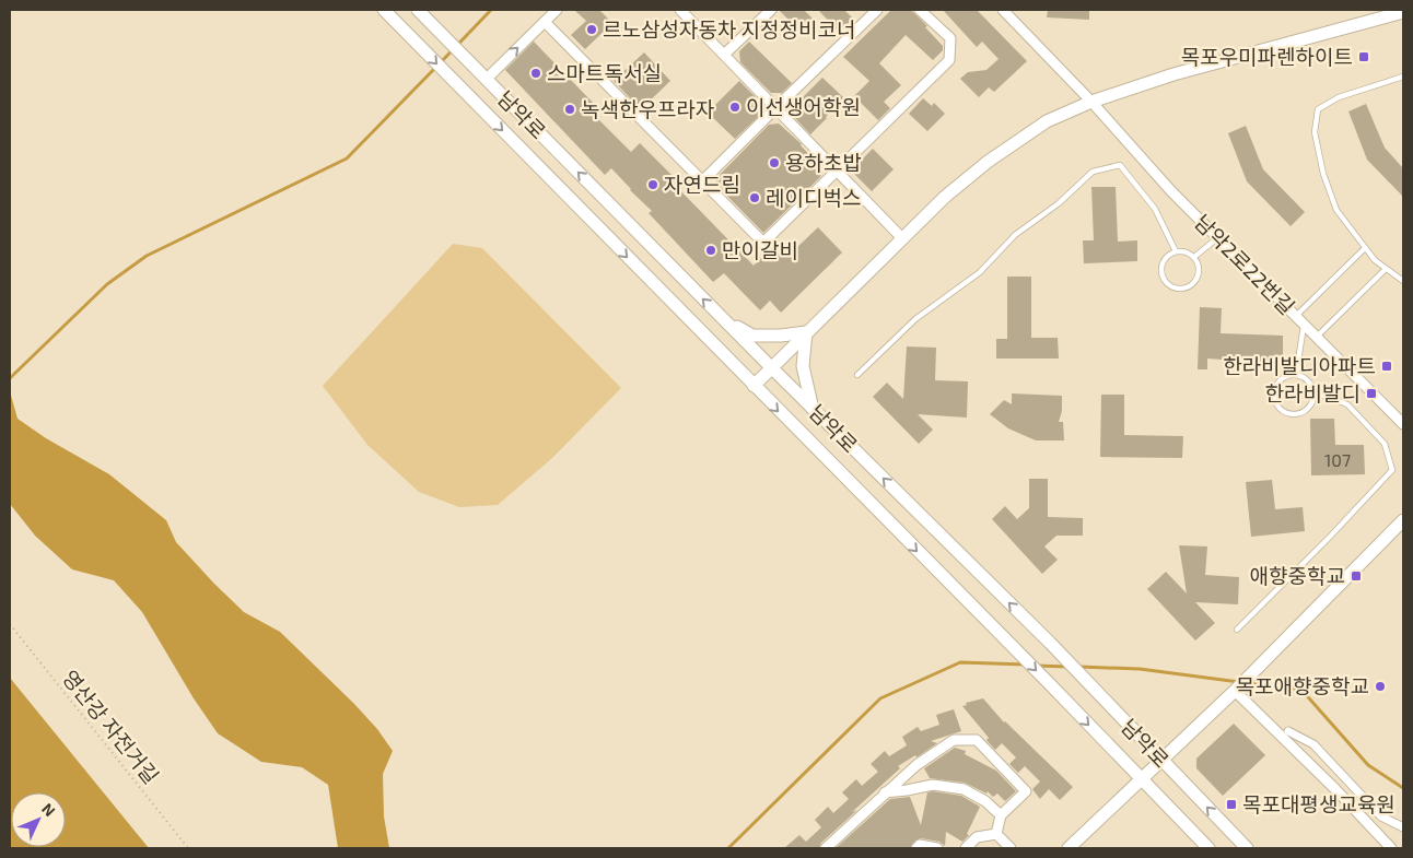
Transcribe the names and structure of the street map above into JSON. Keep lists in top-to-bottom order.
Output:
{
  "streets": {
    "street": ["남악로", "남악2로22번길"],
    "path": ["영산강 자전거길"]
  },
  "places": {
    "other": [
      "르노삼성자동차 지정정비코너",
      "스마트독서실",
      "이선생어학원",
      "녹색한우프라자",
      "용하초밥",
      "자연드림",
      "레이디벅스",
      "만이갈비",
      "목포애향중학교"
    ],
    "transit": [
      "목포우미파렌하이트",
      "한라비발디아파트",
      "한라비발디",
      "애향중학교",
      "목포대평생교육원"
    ]
  },
  "house_numbers": ["107"],
  "north": "top right"
}
